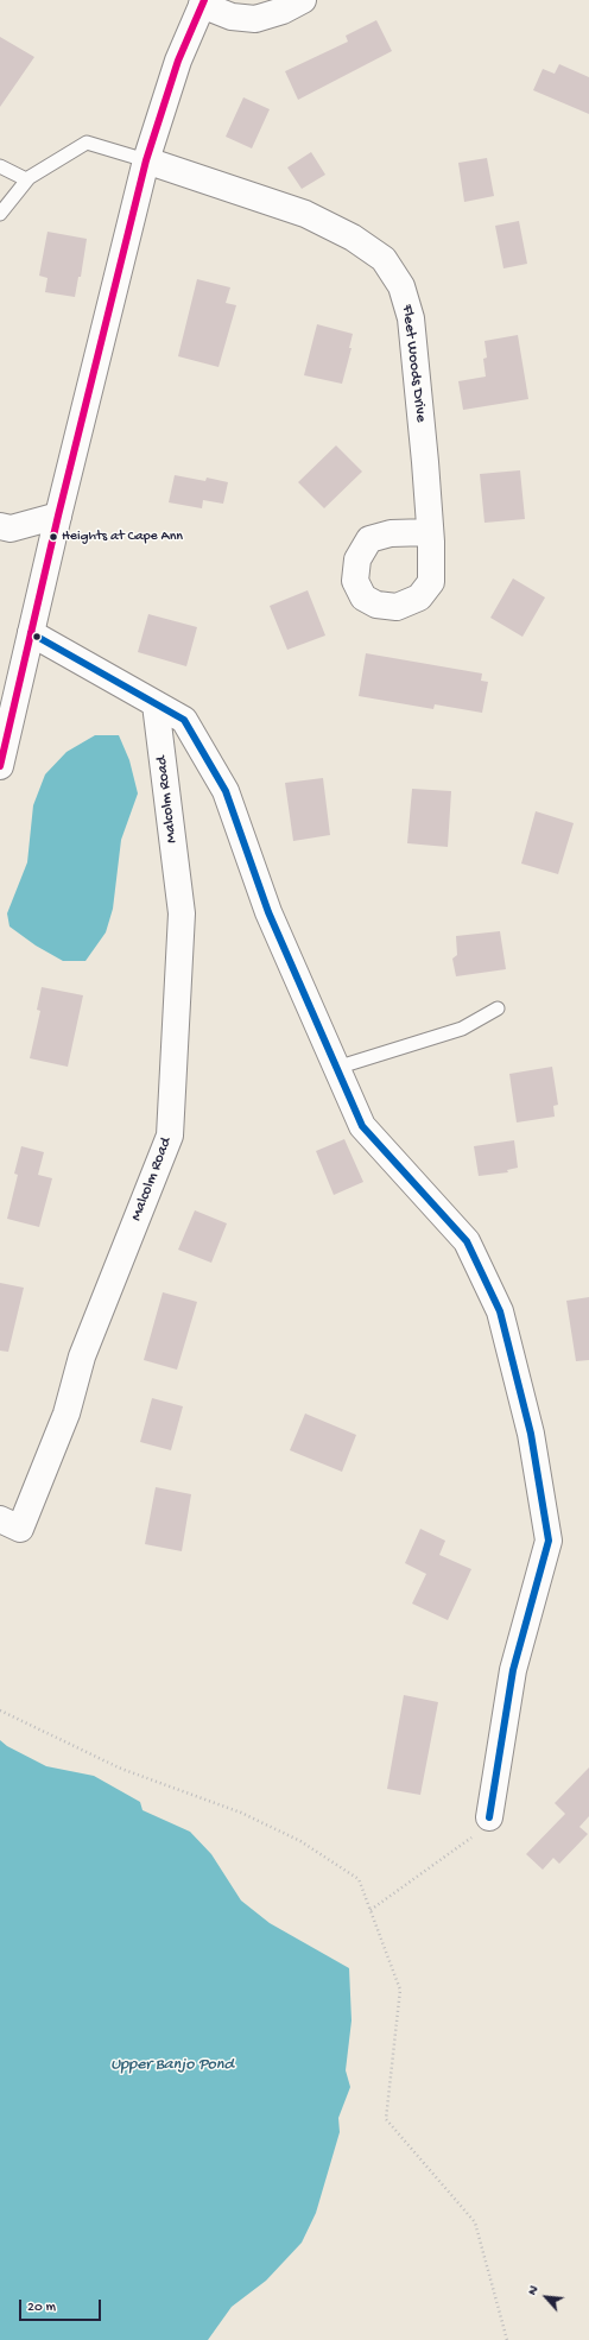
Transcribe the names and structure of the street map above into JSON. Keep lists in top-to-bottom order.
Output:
{
  "streets": {
    "street": ["Fleet Woods Drive", "Malcolm Road"]
  },
  "water": ["Upper Banjo Pond"],
  "places": ["Heights at Cape Ann"],
  "scale_bar": "20 m",
  "north": "top left"
}
